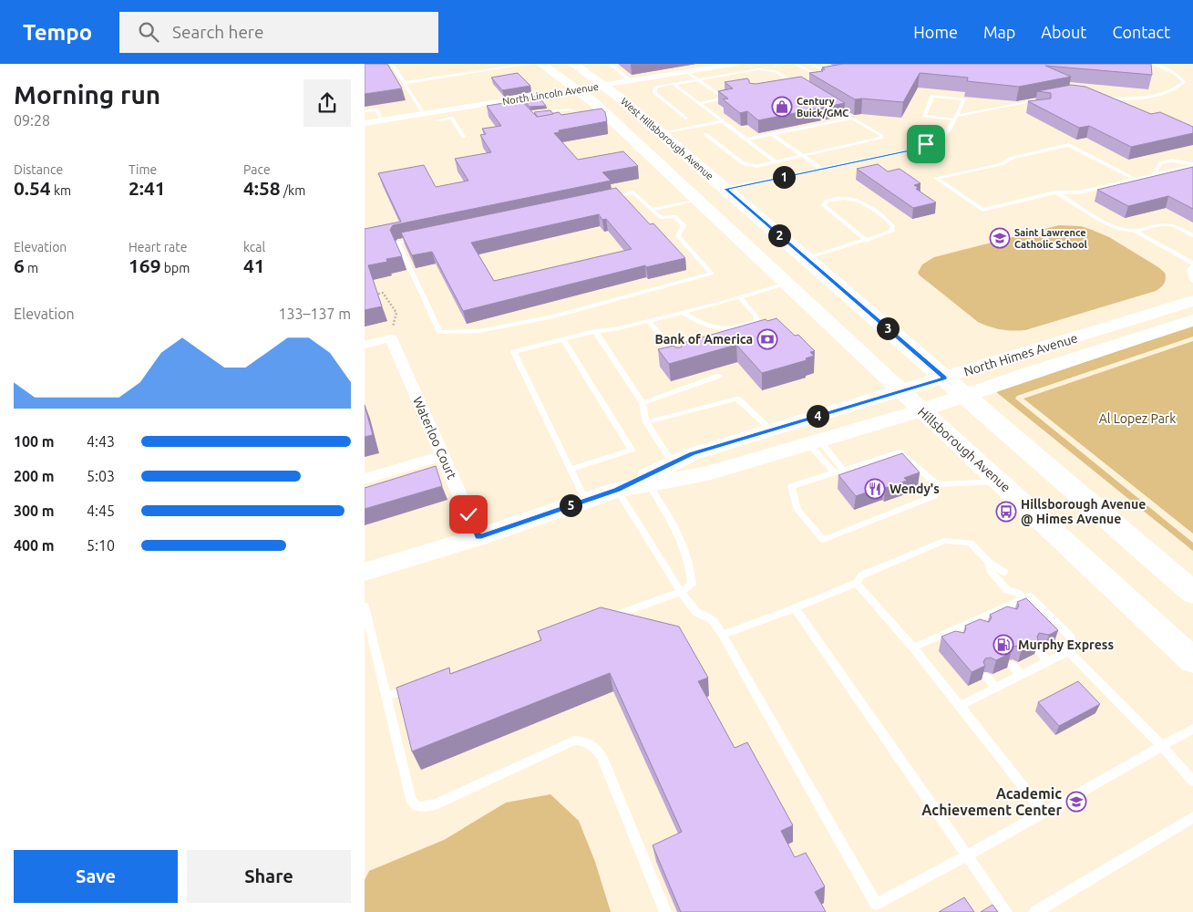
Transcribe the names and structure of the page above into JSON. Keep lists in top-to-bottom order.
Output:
{
  "streets": {
    "main road": ["West Hillsborough Avenue", "Hillsborough Avenue"],
    "street": ["North Lincoln Avenue", "North Himes Avenue", "Waterloo Court"]
  },
  "crossings": [
    ["North Lincoln Avenue", "West Hillsborough Avenue"],
    ["West Hillsborough Avenue", "North Himes Avenue"],
    ["West Hillsborough Avenue", "Hillsborough Avenue"],
    ["North Himes Avenue", "Waterloo Court"],
    ["North Himes Avenue", "Hillsborough Avenue"]
  ],
  "parks": ["Al Lopez Park"],
  "places": {
    "shop": ["Century Buick/GMC"],
    "school or university": ["Saint Lawrence Catholic School", "Academic Achievement Center"],
    "bank": ["Bank of America"],
    "restaurant": ["Wendy's"],
    "bus stop": ["Hillsborough Avenue @ Himes Avenue"],
    "fuel station": ["Murphy Express"]
  },
  "page": {
    "header": "Tempo",
    "search": "Search here",
    "nav": [
      "Home",
      "Map",
      "About",
      "Contact"
    ],
    "heading": ["Morning run", "09:28"],
    "stats": [
      ["Distance", "0.54 km"],
      ["Time", "2:41"],
      ["Pace", "4:58 /km"],
      ["Elevation", "6 m"],
      ["Heart rate", "169 bpm"],
      ["kcal", "41"]
    ],
    "pins": [
      "1",
      "2",
      "3",
      "4",
      "5"
    ],
    "chart": ["Elevation", "133–137 m"],
    "list": [
      {
        "name": "100 m",
        "note": "4:43"
      },
      {
        "name": "200 m",
        "note": "5:03"
      },
      {
        "name": "300 m",
        "note": "4:45"
      },
      {
        "name": "400 m",
        "note": "5:10"
      }
    ],
    "buttons": ["Save", "Share"]
  }
}
